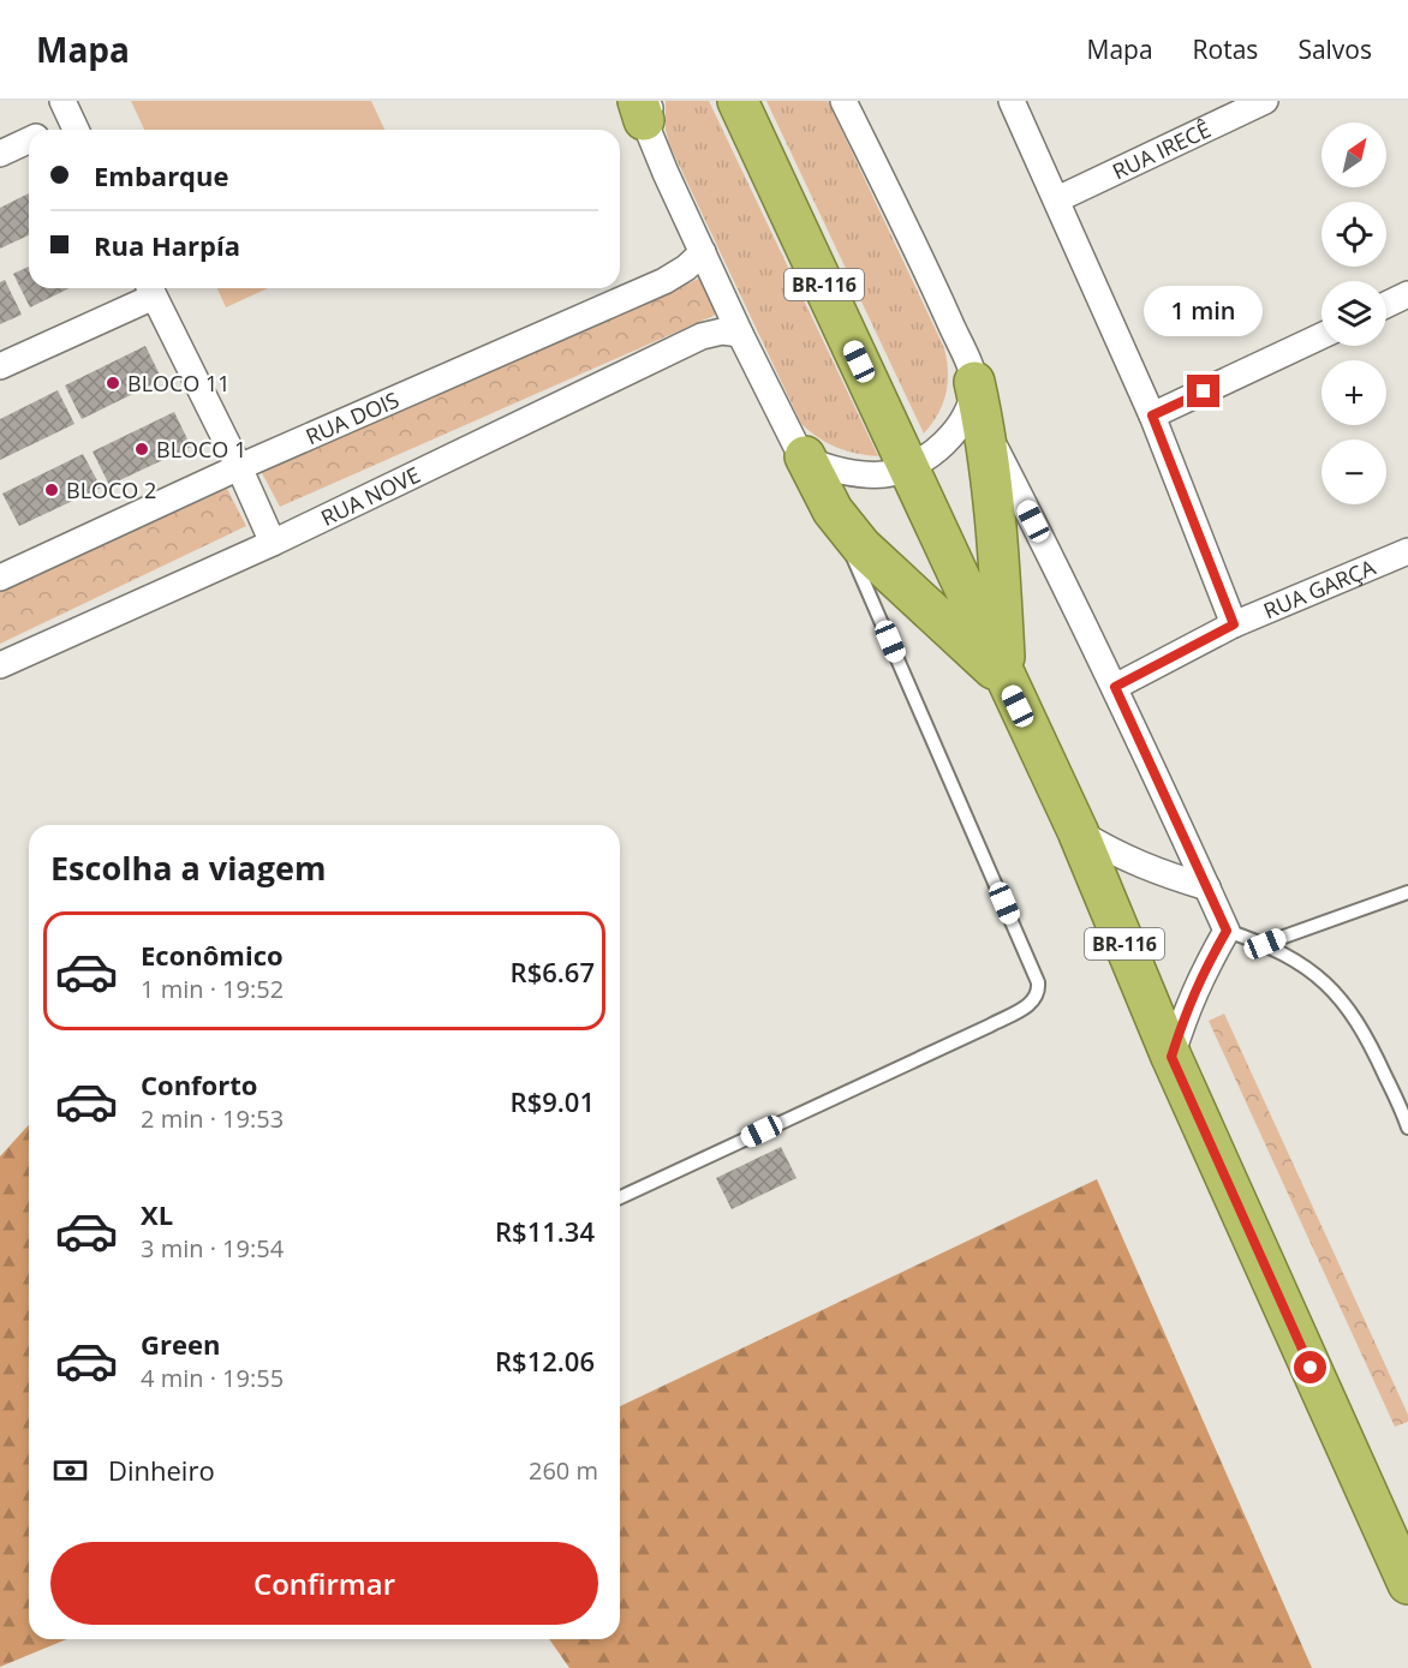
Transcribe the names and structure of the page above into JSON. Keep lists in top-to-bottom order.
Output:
{
  "streets": {
    "highway": ["BR-116"],
    "street": [
      "RUA IRECÊ",
      "RUA DOIS",
      "RUA NOVE",
      "RUA GARÇA"
    ]
  },
  "places": ["BLOCO 11", "BLOCO 1", "BLOCO 2"],
  "north": "top right",
  "page": {
    "header": "Mapa",
    "nav": ["Mapa", "Rotas", "Salvos"],
    "map_buttons": ["+", "−"],
    "banner": ["Embarque", "Rua Harpía"],
    "bubble": "1 min",
    "heading": "Escolha a viagem",
    "list": [
      {
        "name": "Econômico",
        "note": "1 min · 19:52",
        "value": "R$6.67"
      },
      {
        "name": "Conforto",
        "note": "2 min · 19:53",
        "value": "R$9.01"
      },
      {
        "name": "XL",
        "note": "3 min · 19:54",
        "value": "R$11.34"
      },
      {
        "name": "Green",
        "note": "4 min · 19:55",
        "value": "R$12.06"
      }
    ],
    "pay": ["Dinheiro", "260 m"],
    "buttons": "Confirmar"
  }
}
